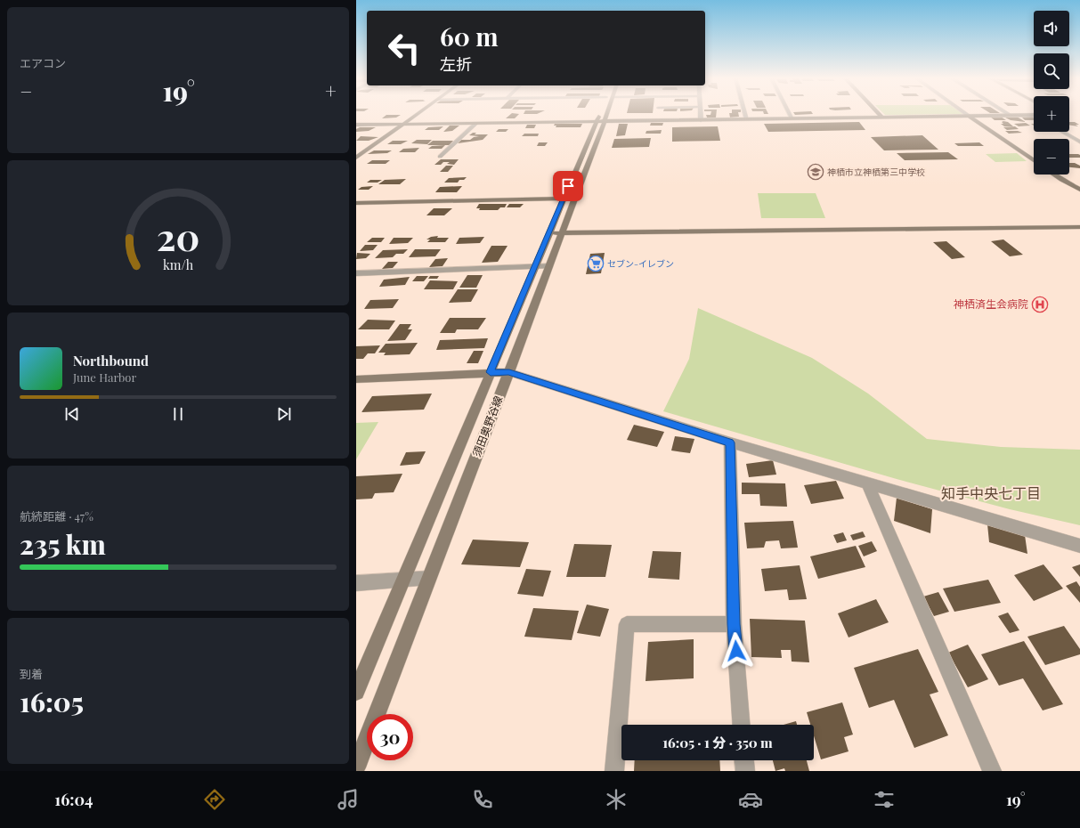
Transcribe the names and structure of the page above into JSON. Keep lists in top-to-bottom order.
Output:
{
  "streets": {
    "street": ["須田奥野谷線"]
  },
  "districts": ["知手中央七丁目"],
  "places": {
    "school or university": ["神栖市立神栖第三中学校"],
    "supermarket": ["セブン-イレブン"],
    "hospital": ["神栖済生会病院"]
  },
  "page": {
    "tile": [
      "エアコン",
      ["航続距離 · 47%", "235 km"],
      ["到着", "16:05"]
    ],
    "map_buttons": ["+", "−"],
    "turn": ["60 m", "左折"],
    "heat": ["−", "19°", "+"],
    "song": ["Northbound", "June Harbor"],
    "limit": "30",
    "trip": "16:05 · 1 分 · 350 m",
    "tabs": ["16:04", "19°"],
    "gauge": ["20", "km/h"]
  }
}
